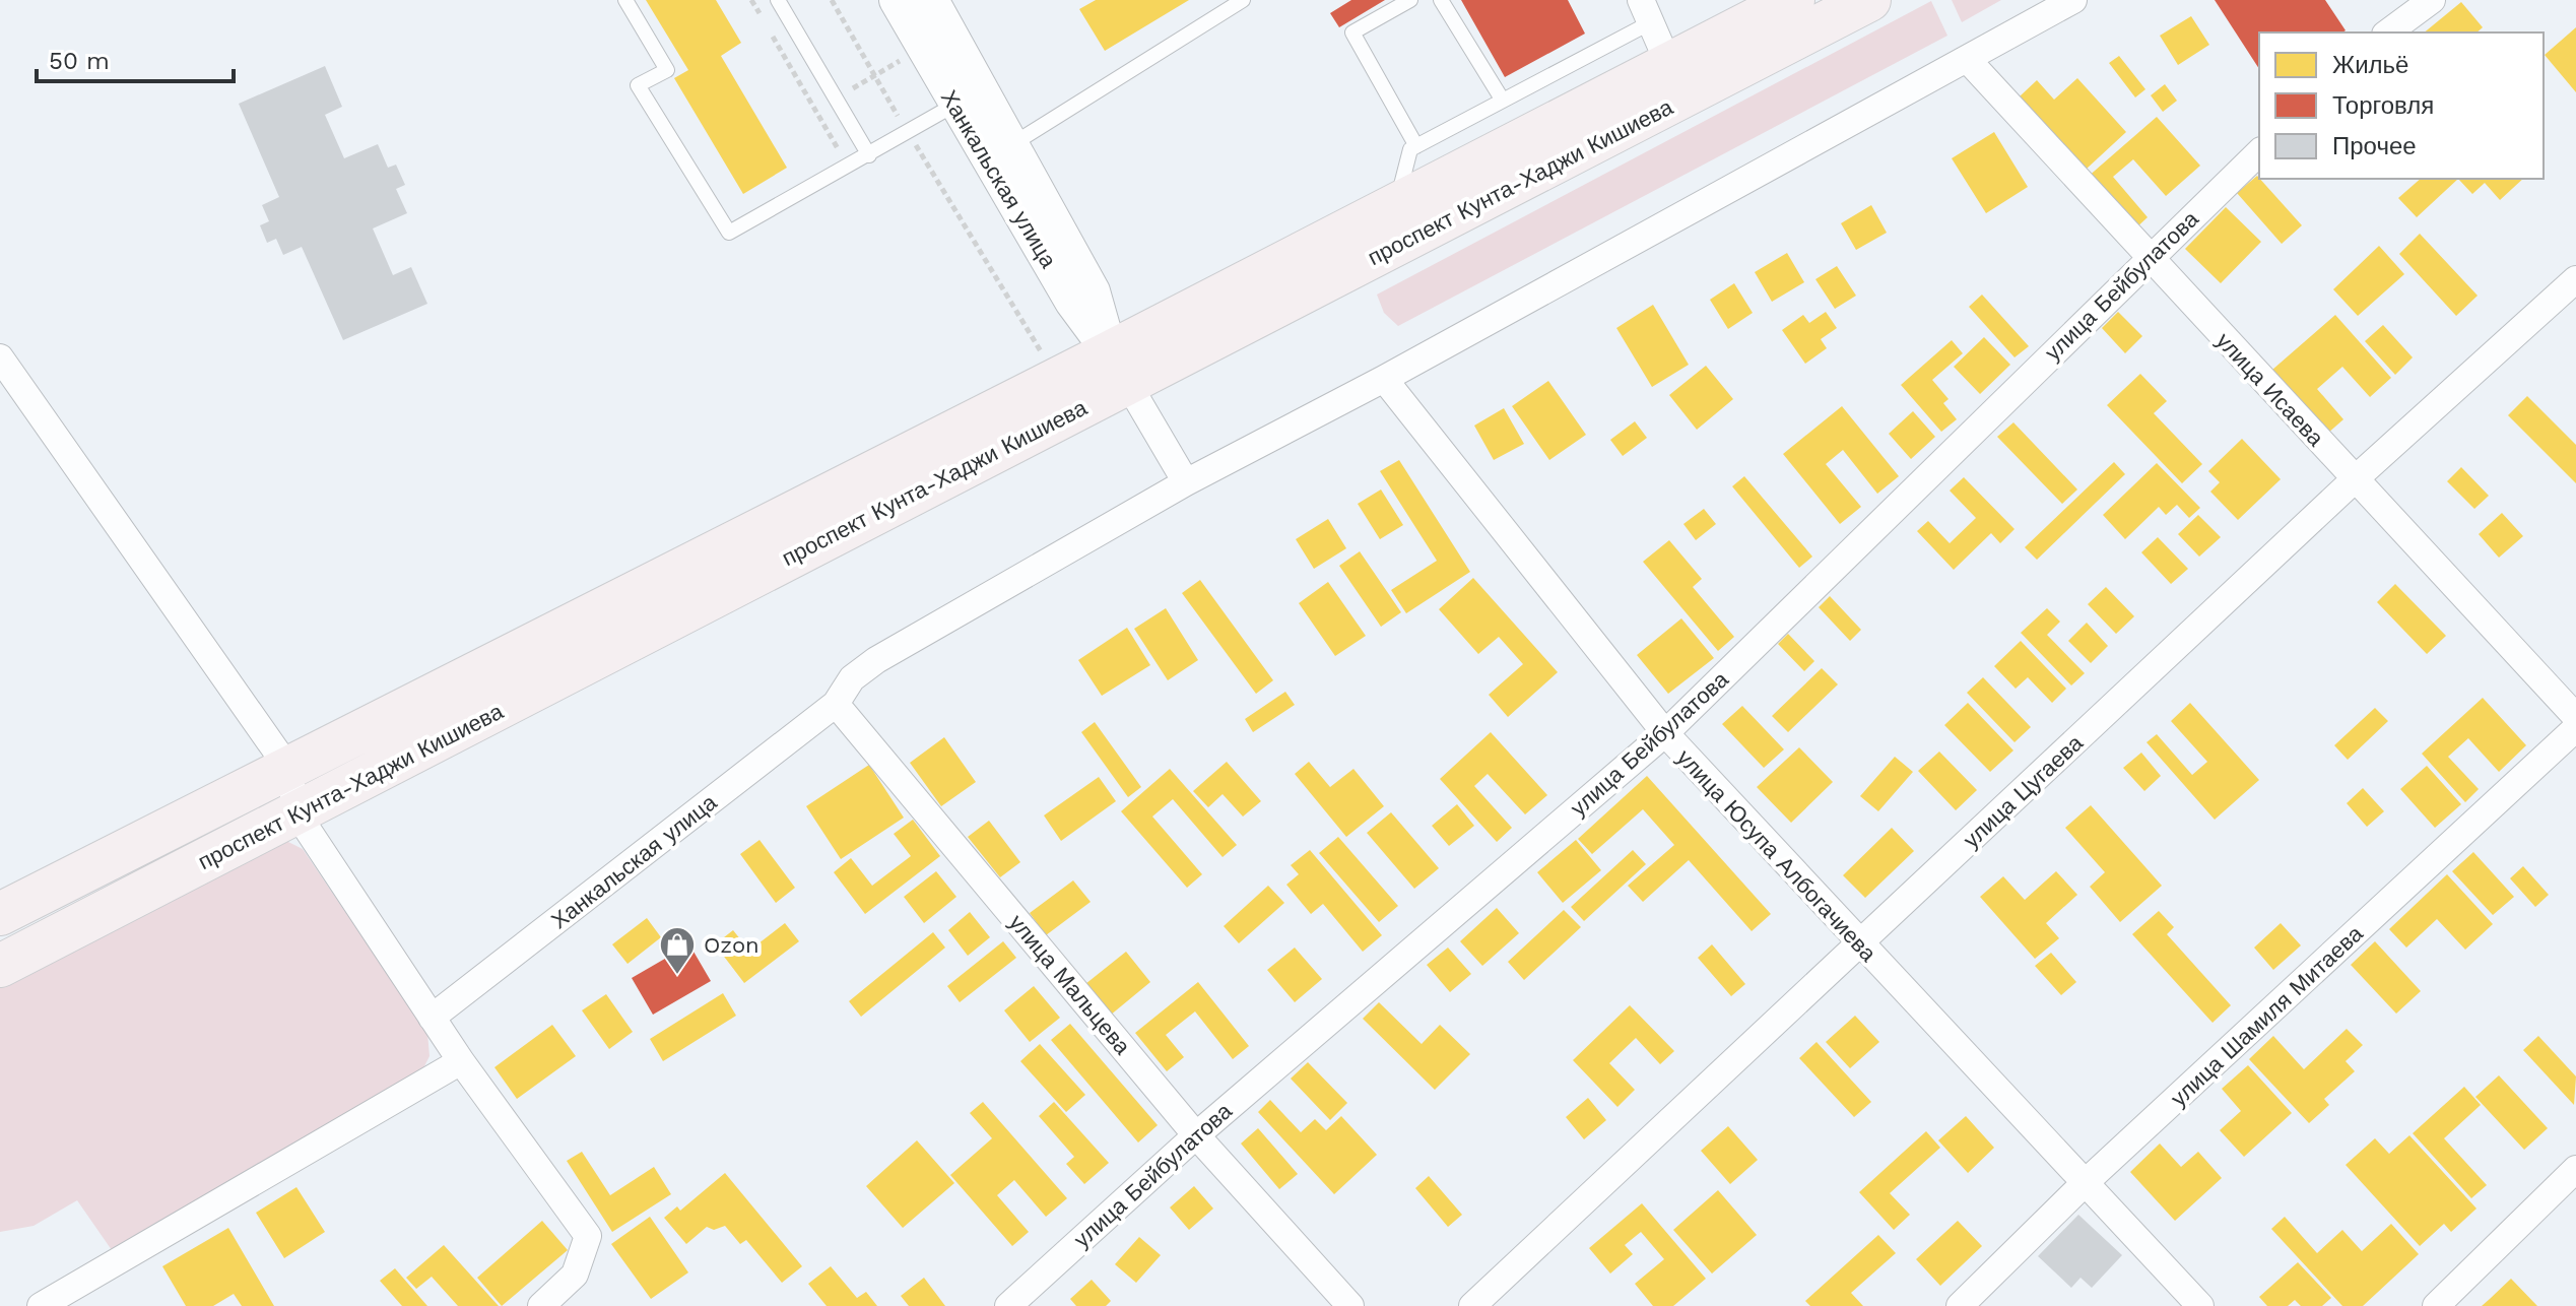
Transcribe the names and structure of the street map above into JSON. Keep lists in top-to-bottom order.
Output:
{
  "streets": {
    "main road": ["проспект Кунта-Хаджи Кишиева"],
    "street": [
      "Ханкальская улица",
      "улица Бейбулатова",
      "улица Исаева",
      "улица Цугаева",
      "улица Юсупа Албогачиева",
      "улица Мальцева",
      "улица Шамиля Митаева"
    ]
  },
  "crossings": [
    ["Ханкальская улица", "проспект Кунта-Хаджи Кишиева"],
    ["Ханкальская улица", "улица Мальцева"],
    ["улица Бейбулатова", "улица Исаева"],
    ["улица Бейбулатова", "улица Юсупа Албогачиева"],
    ["улица Бейбулатова", "улица Мальцева"],
    ["улица Исаева", "улица Цугаева"],
    ["улица Цугаева", "улица Юсупа Албогачиева"],
    ["улица Юсупа Албогачиева", "улица Шамиля Митаева"]
  ],
  "places": {
    "shop": ["Ozon"]
  },
  "legend": ["Жильё", "Торговля", "Прочее"],
  "scale_bar": "50 m"
}
